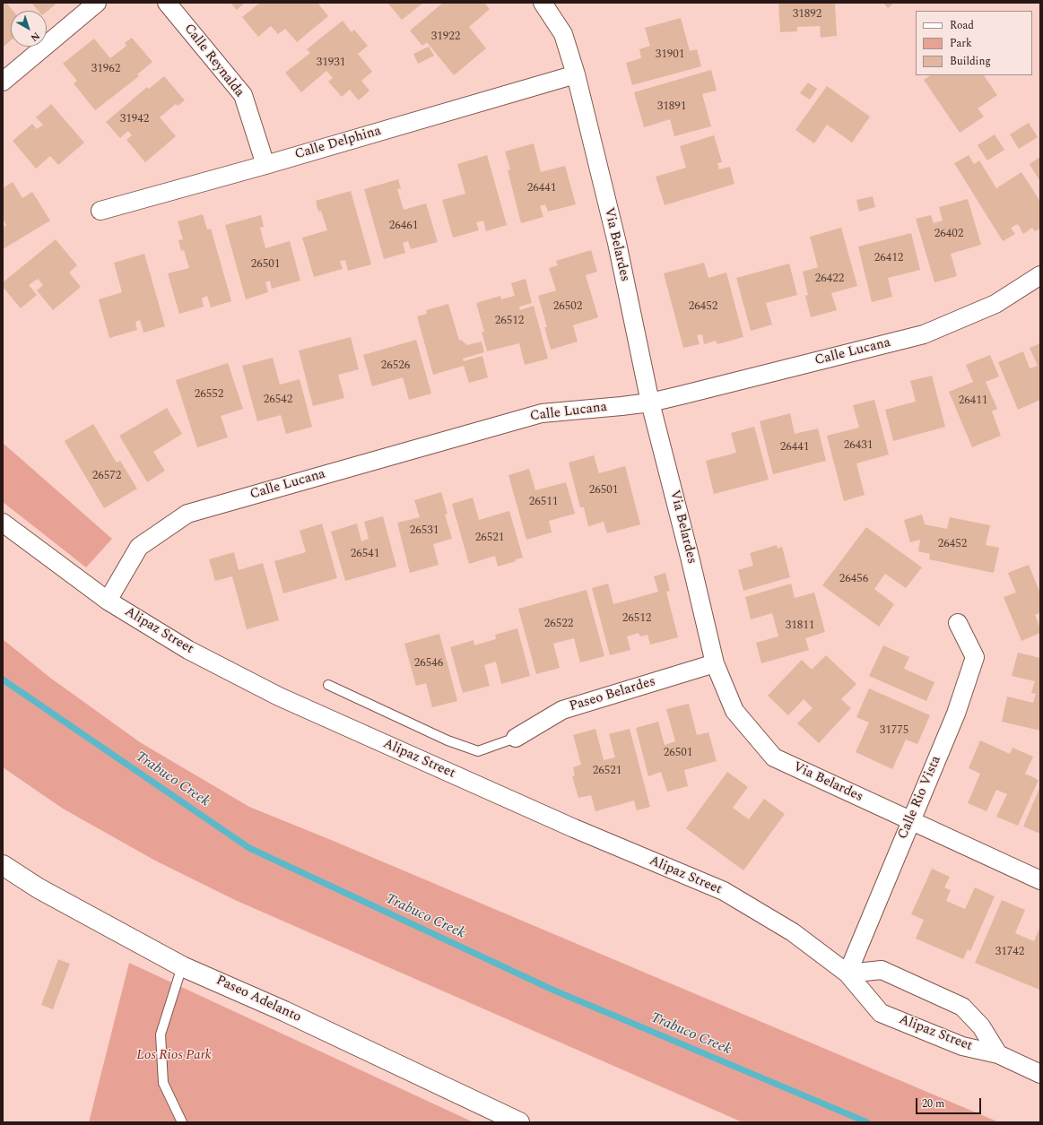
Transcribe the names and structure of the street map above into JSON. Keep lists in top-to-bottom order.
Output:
{
  "streets": {
    "street": [
      "Calle Reynalda",
      "Calle Delphina",
      "Via Belardes",
      "Calle Lucana",
      "Alipaz Street",
      "Paseo Belardes",
      "Calle Rio Vista",
      "Paseo Adelanto"
    ]
  },
  "crossings": [
    ["Calle Reynalda", "Calle Delphina"],
    ["Calle Delphina", "Via Belardes"],
    ["Via Belardes", "Calle Lucana"],
    ["Via Belardes", "Paseo Belardes"],
    ["Via Belardes", "Calle Rio Vista"],
    ["Calle Lucana", "Alipaz Street"],
    ["Alipaz Street", "Calle Rio Vista"]
  ],
  "water": ["Trabuco Creek"],
  "parks": ["Los Rios Park"],
  "house_numbers": [
    "31892",
    "31922",
    "31901",
    "31931",
    "31962",
    "31891",
    "31942",
    "26441",
    "26461",
    "26402",
    "26412",
    "26501",
    "26422",
    "26502",
    "26452",
    "26512",
    "26526",
    "26552",
    "26542",
    "26411",
    "26431",
    "26441",
    "26572",
    "26501",
    "26511",
    "26531",
    "26521",
    "26452",
    "26541",
    "26456",
    "26512",
    "26522",
    "31811",
    "26546",
    "31775",
    "26501",
    "26521",
    "31742"
  ],
  "legend": ["Road", "Park", "Building"],
  "scale_bar": "20 m",
  "north": "bottom right"
}
